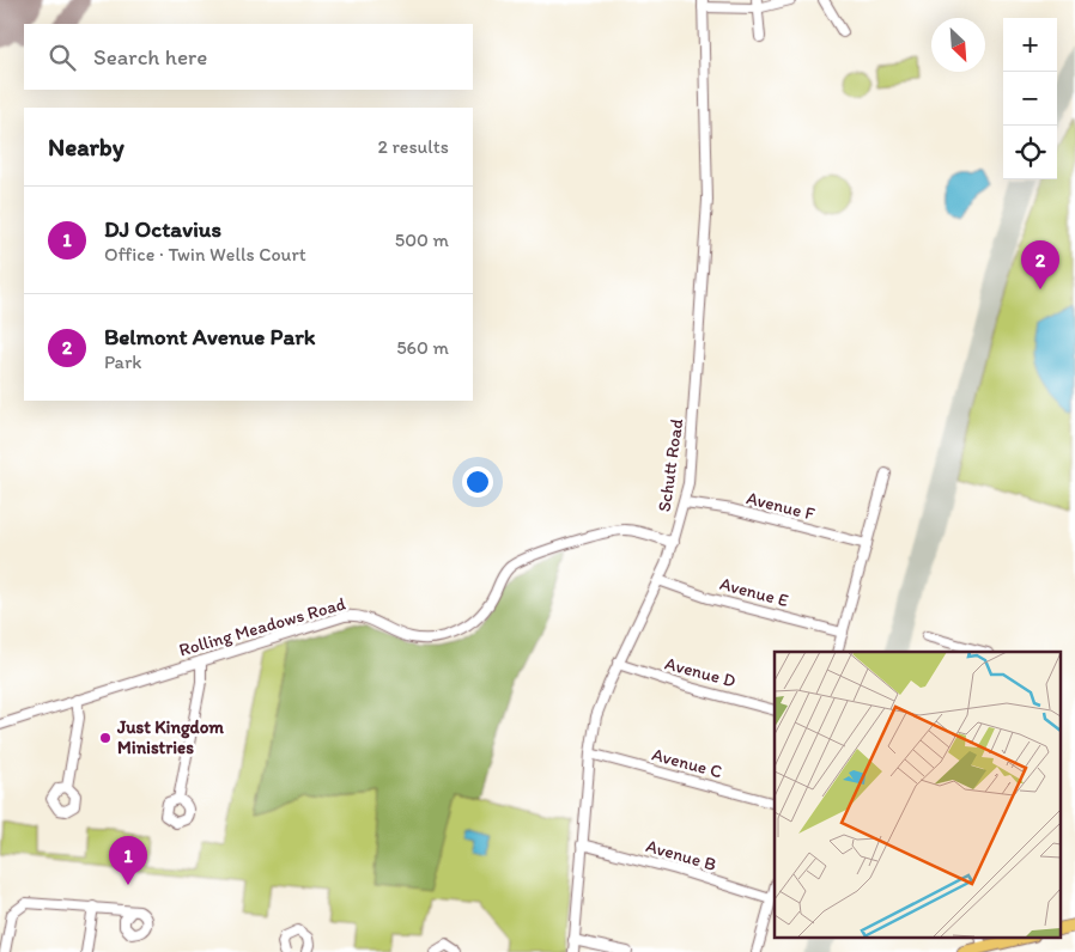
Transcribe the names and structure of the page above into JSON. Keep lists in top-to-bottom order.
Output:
{
  "streets": {
    "street": [
      "Schutt Road",
      "Avenue F",
      "Avenue E",
      "Rolling Meadows Road",
      "Avenue D",
      "Avenue C",
      "Avenue B"
    ]
  },
  "crossings": [
    ["Schutt Road", "Avenue F"],
    ["Schutt Road", "Avenue E"],
    ["Schutt Road", "Rolling Meadows Road"],
    ["Schutt Road", "Avenue D"],
    ["Schutt Road", "Avenue C"],
    ["Schutt Road", "Avenue B"]
  ],
  "places": ["Just Kingdom Ministries"],
  "north": "bottom right",
  "page": {
    "map_buttons": ["+", "−"],
    "search": "Search here",
    "heading": ["Nearby", "2 results"],
    "list": [
      {
        "mark": "1",
        "name": "DJ Octavius",
        "note": "Office · Twin Wells Court",
        "value": "500 m"
      },
      {
        "mark": "2",
        "name": "Belmont Avenue Park",
        "note": "Park",
        "value": "560 m"
      }
    ],
    "pins": ["2", "1"]
  }
}
